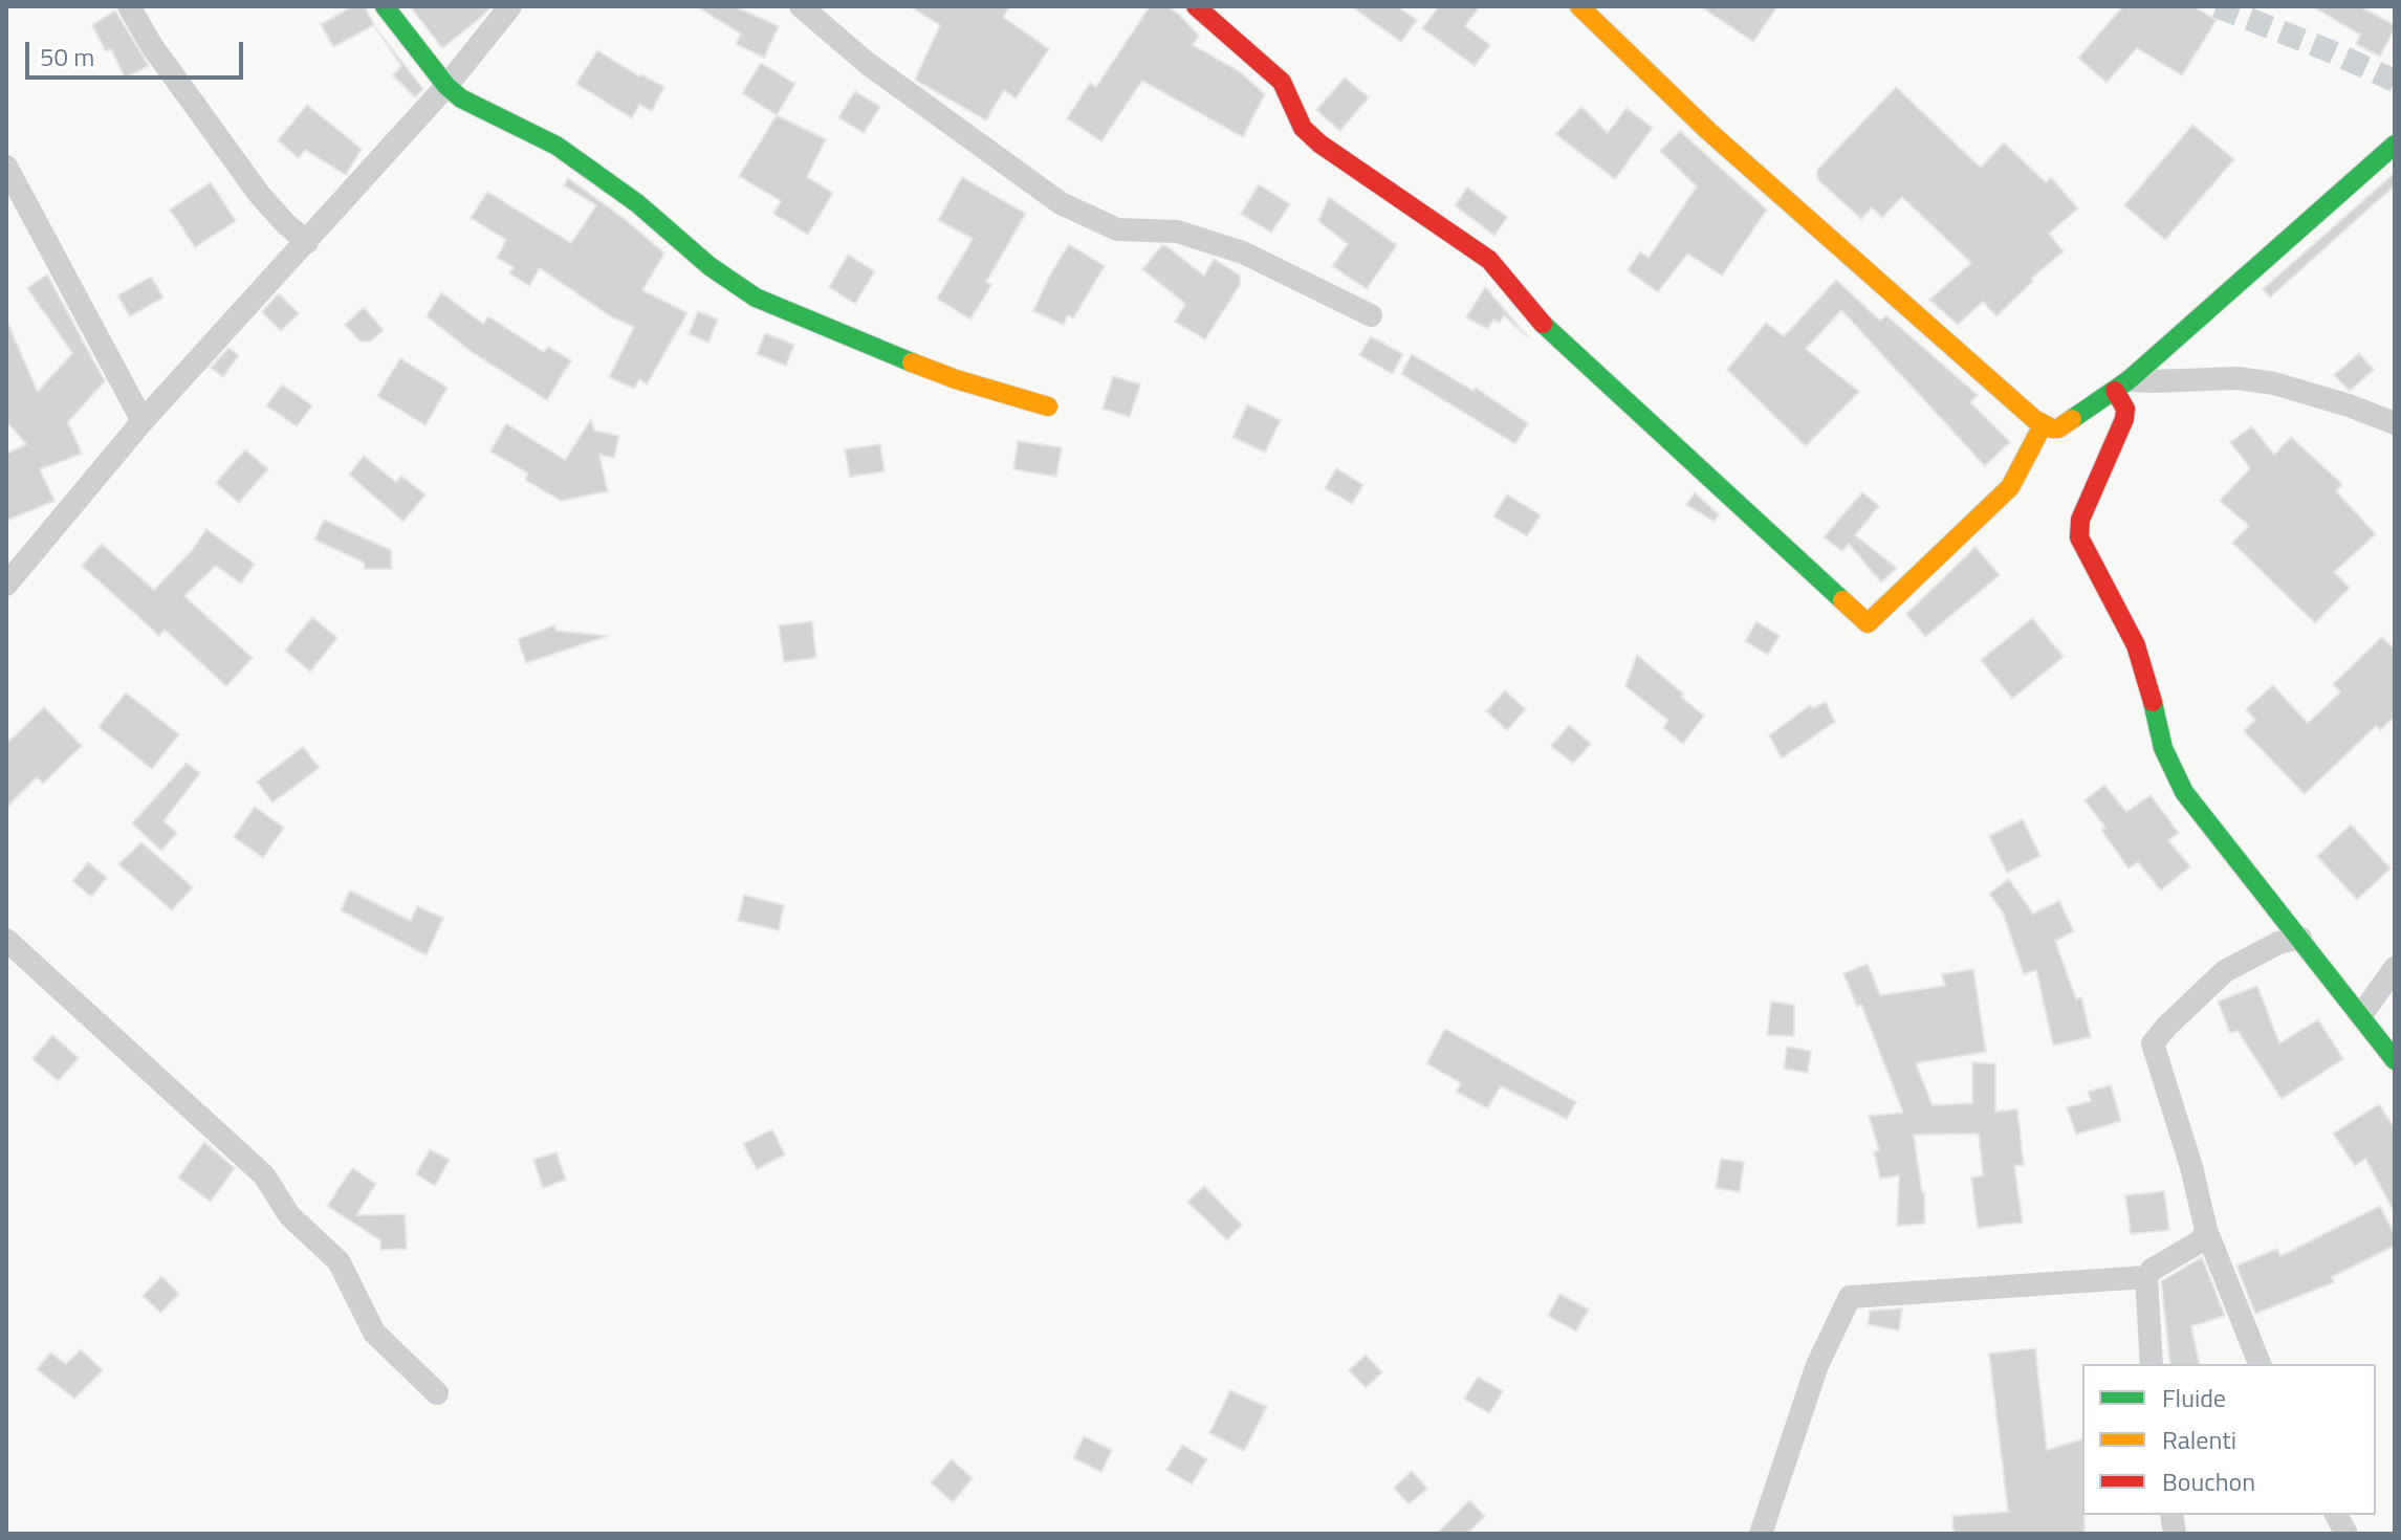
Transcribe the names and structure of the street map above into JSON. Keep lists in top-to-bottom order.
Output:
{
  "legend": ["Fluide", "Ralenti", "Bouchon"],
  "scale_bar": "50 m"
}
